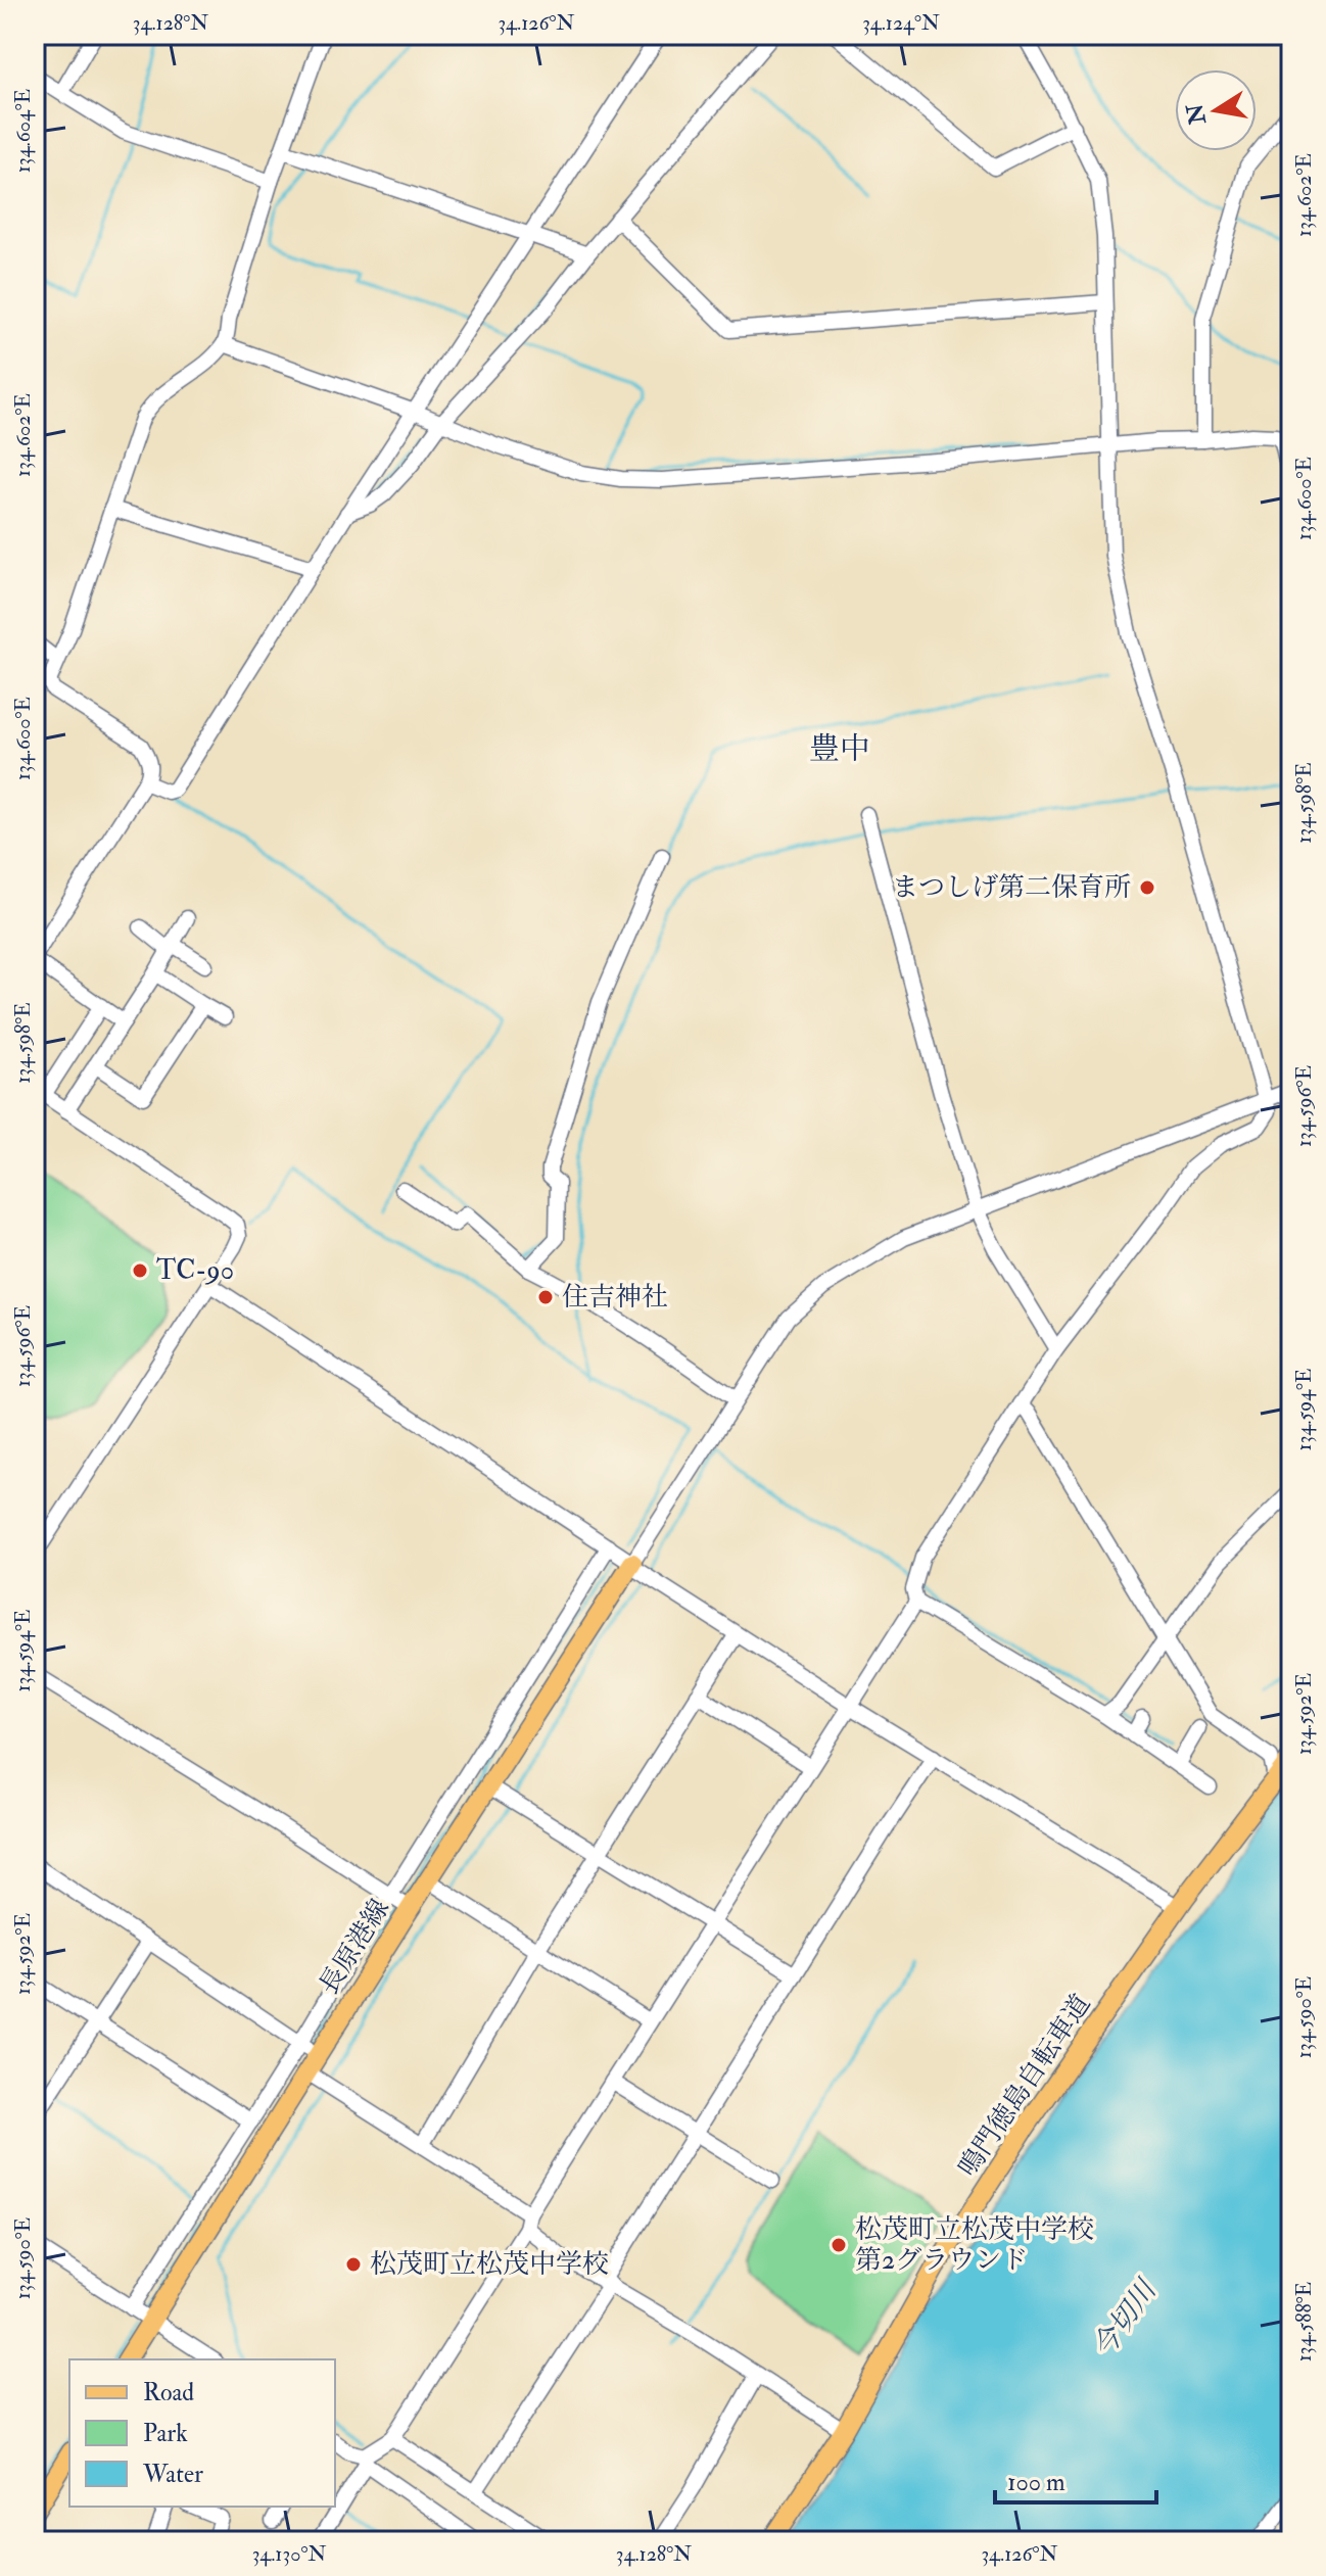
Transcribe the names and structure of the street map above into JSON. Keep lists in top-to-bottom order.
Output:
{
  "streets": {
    "main road": ["長原港線", "鳴門徳島自転車道"]
  },
  "districts": ["豊中"],
  "water": ["今切川"],
  "places": [
    "まつしげ第二保育所",
    "TC-90",
    "住吉神社",
    "松茂町立松茂中学校 第2グラウンド",
    "松茂町立松茂中学校"
  ],
  "legend": ["Road", "Park", "Water"],
  "scale_bar": "100 m",
  "north": "left",
  "coordinates": [
    "34.128°N",
    "34.126°N",
    "34.124°N",
    "134.604°E",
    "134.602°E",
    "134.600°E",
    "134.598°E",
    "134.596°E",
    "134.594°E",
    "134.592°E",
    "134.590°E",
    "134.588°E",
    "34.130°N"
  ]
}
